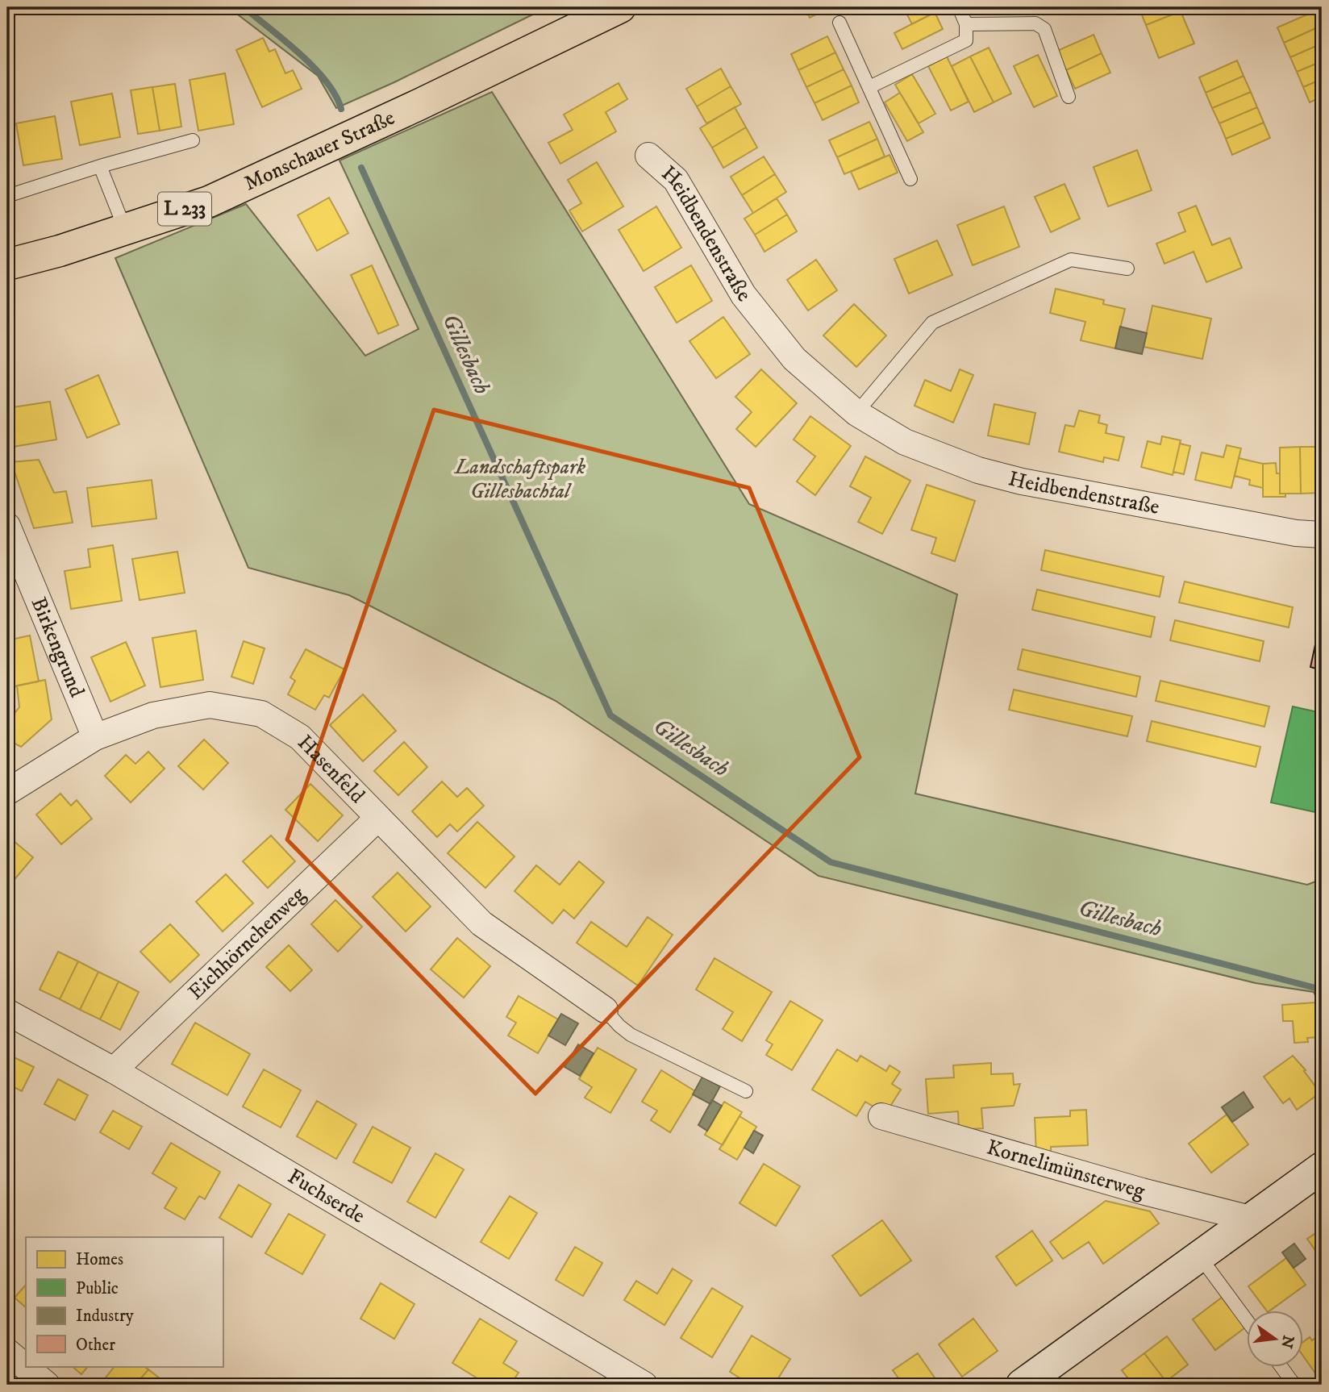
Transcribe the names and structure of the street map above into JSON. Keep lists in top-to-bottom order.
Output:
{
  "streets": {
    "main road": ["Monschauer Straße", "L 233"],
    "street": [
      "Heidbendenstraße",
      "Birkengrund",
      "Hasenfeld",
      "Eichhörnchenweg",
      "Kornelimünsterweg",
      "Fuchserde"
    ]
  },
  "crossings": [
    ["Birkengrund", "Hasenfeld"],
    ["Hasenfeld", "Eichhörnchenweg"],
    ["Eichhörnchenweg", "Fuchserde"]
  ],
  "water": ["Gillesbach"],
  "parks": ["Landschaftspark Gillesbachtal"],
  "legend": [
    "Homes",
    "Public",
    "Industry",
    "Other"
  ],
  "north": "right"
}
